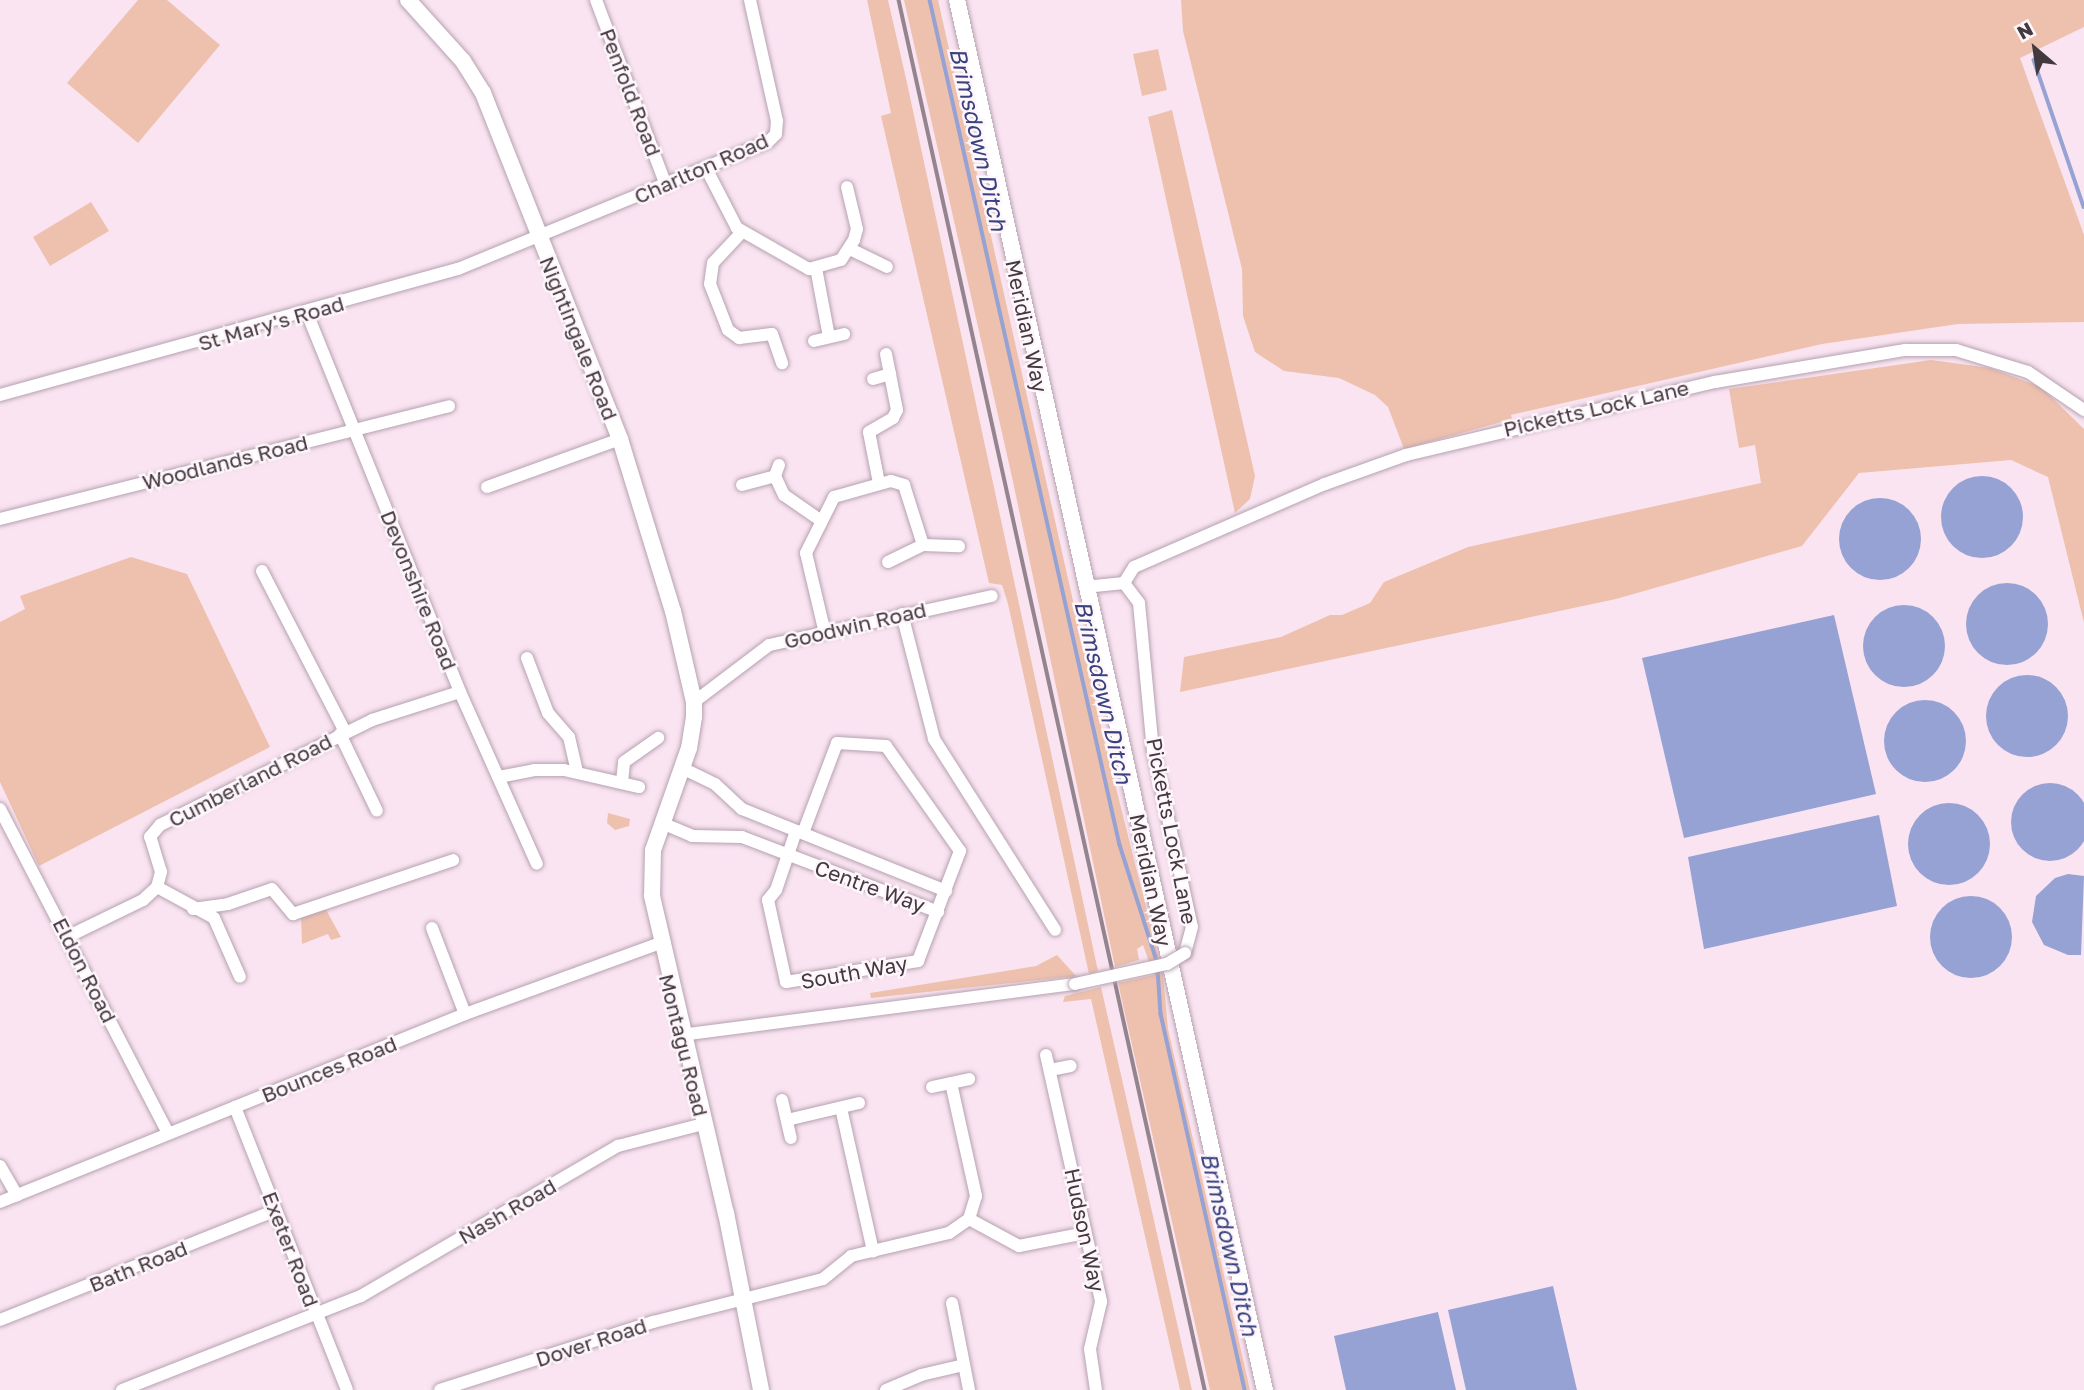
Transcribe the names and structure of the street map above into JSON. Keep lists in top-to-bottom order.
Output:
{
  "streets": {
    "main road": ["Meridian Way", "Nightingale Road", "Montagu Road"],
    "street": [
      "Penfold Road",
      "Charlton Road",
      "St Mary's Road",
      "Picketts Lock Lane",
      "Woodlands Road",
      "Devonshire Road",
      "Goodwin Road",
      "Cumberland Road",
      "Centre Way",
      "Eldon Road",
      "South Way",
      "Bounces Road",
      "Nash Road",
      "Hudson Way",
      "Exeter Road",
      "Bath Road",
      "Dover Road"
    ]
  },
  "crossings": [
    ["Penfold Road", "Charlton Road"],
    ["Charlton Road", "St Mary's Road"],
    ["Charlton Road", "Nightingale Road"],
    ["St Mary's Road", "Nightingale Road"],
    ["St Mary's Road", "Devonshire Road"],
    ["Nightingale Road", "Goodwin Road"],
    ["Nightingale Road", "Montagu Road"],
    ["Picketts Lock Lane", "Montagu Road"],
    ["Woodlands Road", "Devonshire Road"],
    ["Devonshire Road", "Cumberland Road"],
    ["Goodwin Road", "Montagu Road"],
    ["Centre Way", "South Way"],
    ["Centre Way", "Montagu Road"],
    ["Eldon Road", "Bounces Road"],
    ["Montagu Road", "Bounces Road"],
    ["Montagu Road", "Nash Road"],
    ["Montagu Road", "Dover Road"],
    ["Bounces Road", "Exeter Road"],
    ["Nash Road", "Exeter Road"],
    ["Exeter Road", "Bath Road"]
  ],
  "water": ["Brimsdown Ditch"],
  "north": "top left"
}
